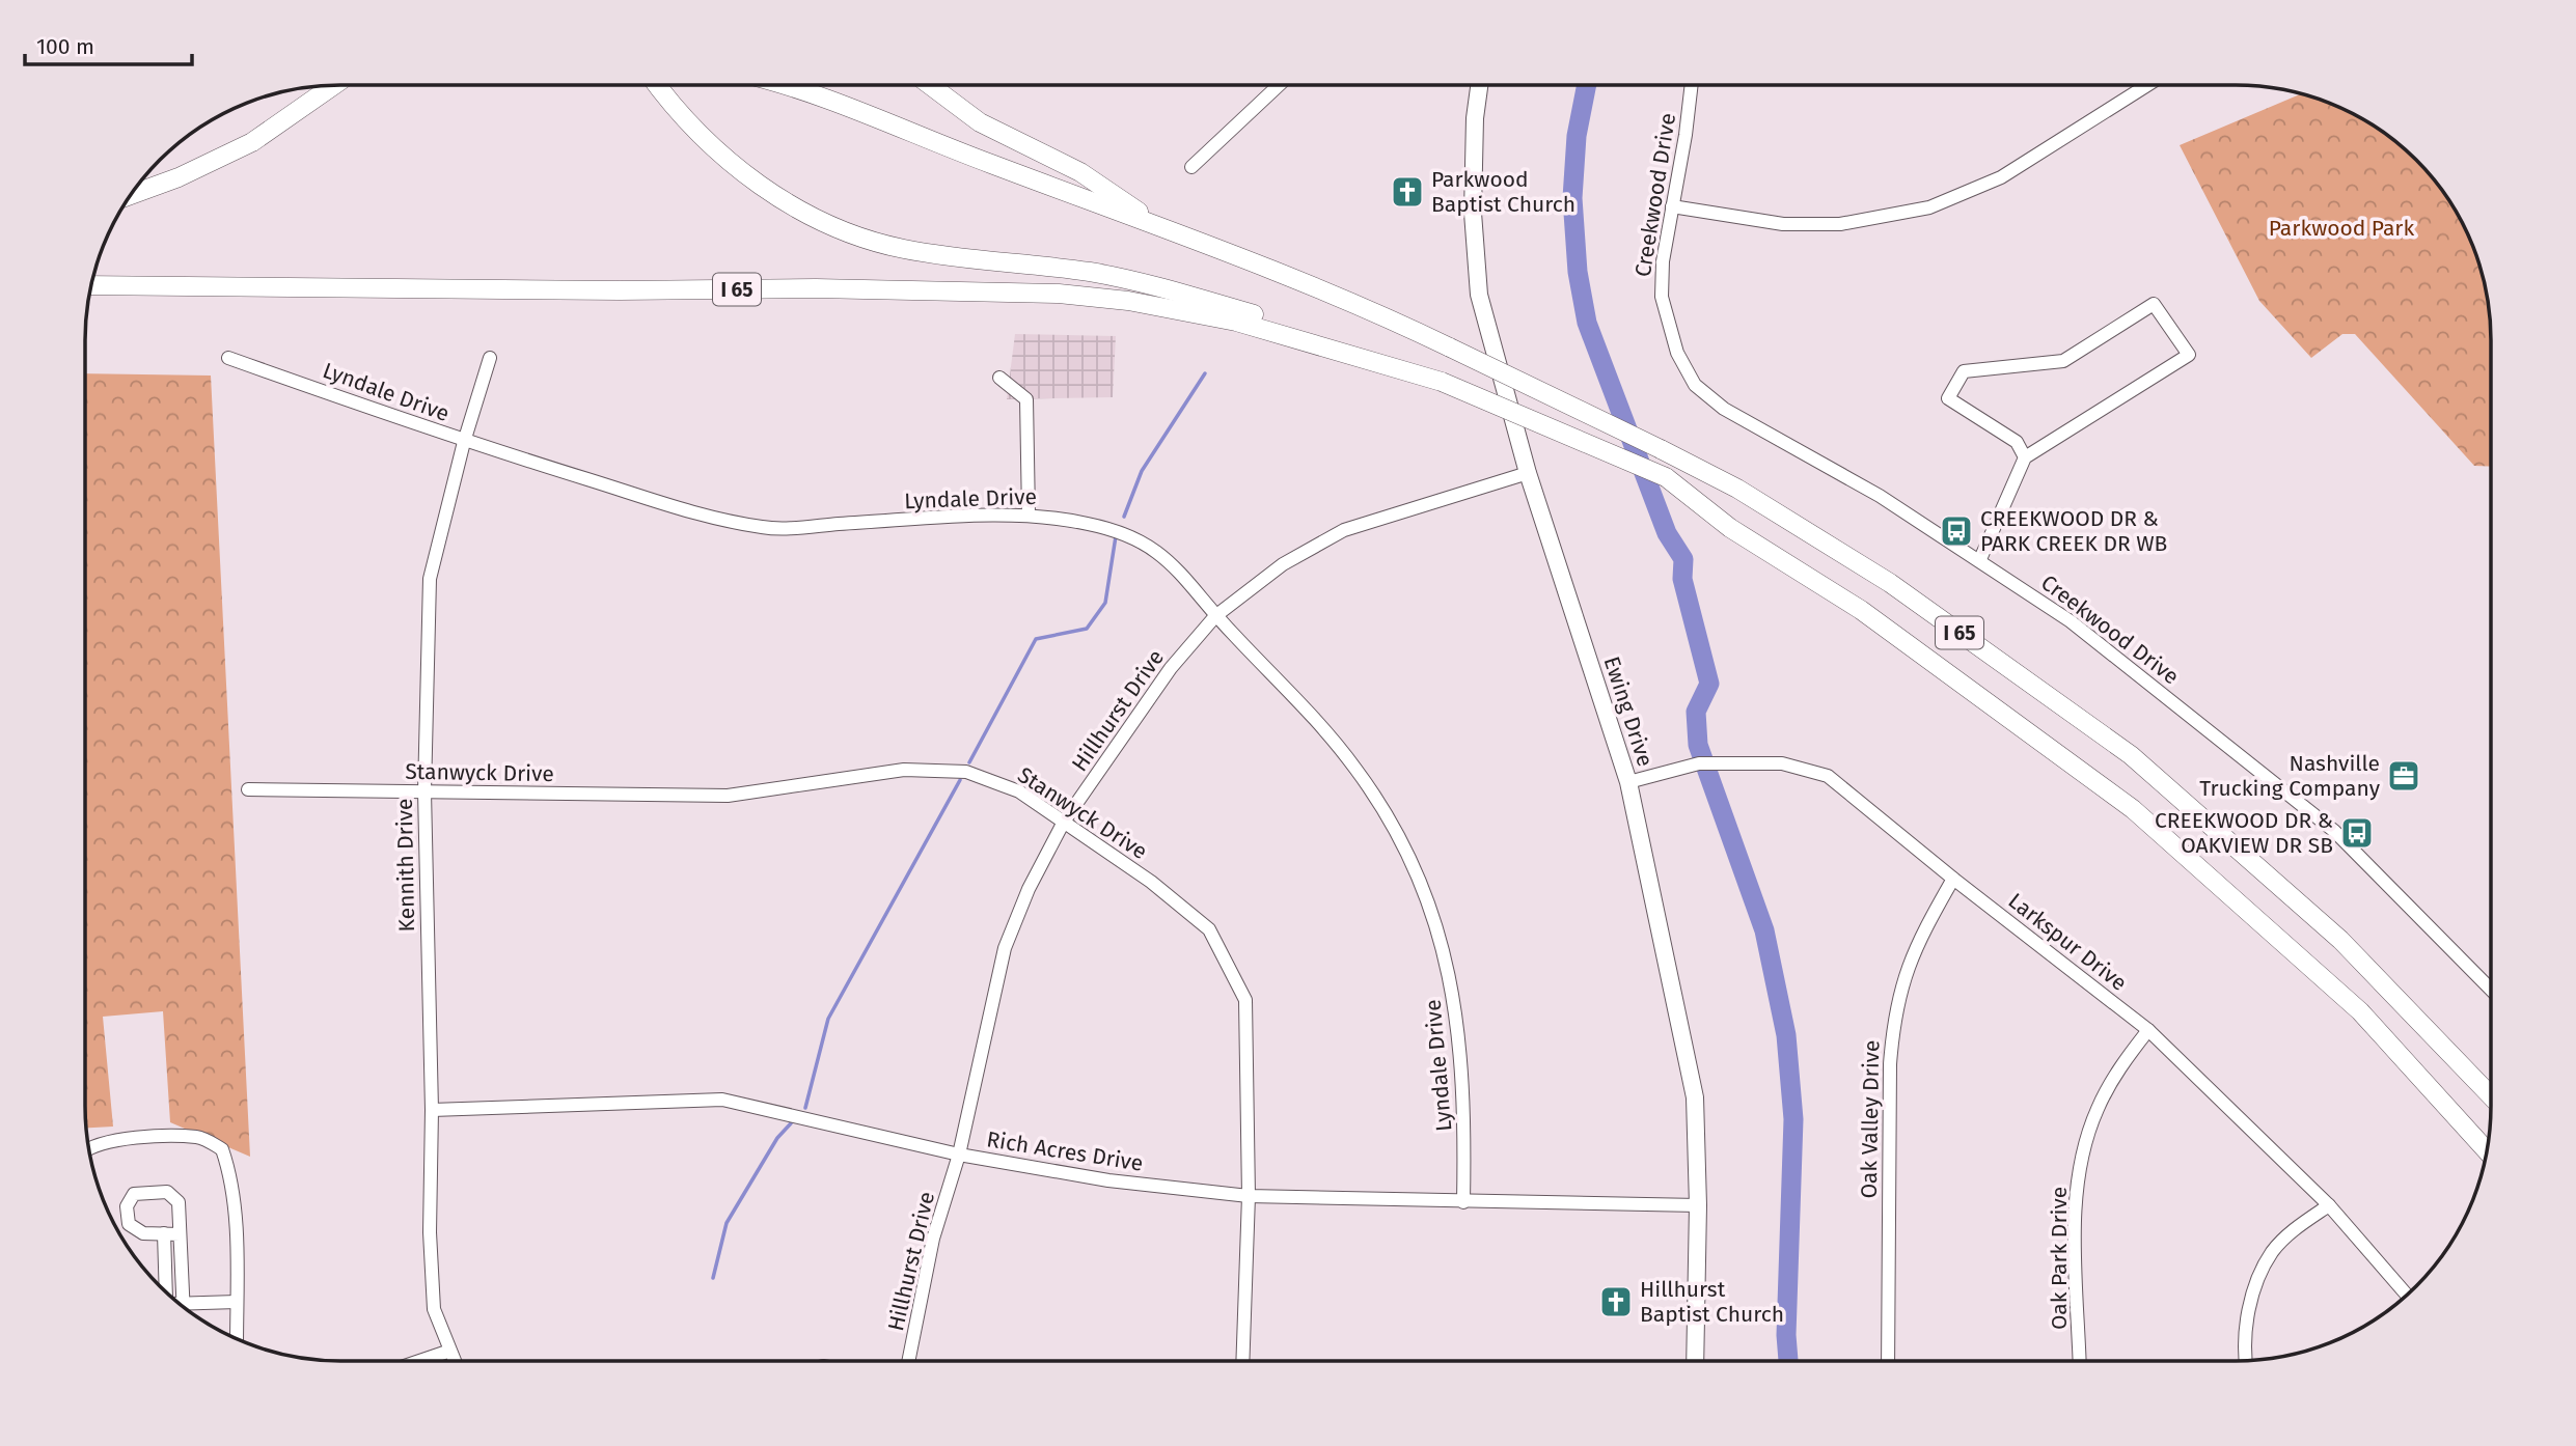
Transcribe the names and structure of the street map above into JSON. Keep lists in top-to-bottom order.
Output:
{
  "streets": {
    "highway": ["I 65"],
    "main road": ["Ewing Drive"],
    "street": [
      "Creekwood Drive",
      "Lyndale Drive",
      "Hillhurst Drive",
      "Stanwyck Drive",
      "Kennith Drive",
      "Larkspur Drive",
      "Oak Valley Drive",
      "Rich Acres Drive",
      "Oak Park Drive"
    ]
  },
  "crossings": [
    ["Lyndale Drive", "Hillhurst Drive"],
    ["Lyndale Drive", "Kennith Drive"],
    ["Lyndale Drive", "Rich Acres Drive"],
    ["Hillhurst Drive", "Ewing Drive"],
    ["Hillhurst Drive", "Stanwyck Drive"],
    ["Hillhurst Drive", "Rich Acres Drive"],
    ["Ewing Drive", "Larkspur Drive"],
    ["Ewing Drive", "Rich Acres Drive"],
    ["Stanwyck Drive", "Kennith Drive"],
    ["Stanwyck Drive", "Rich Acres Drive"],
    ["Kennith Drive", "Rich Acres Drive"],
    ["Larkspur Drive", "Oak Valley Drive"],
    ["Larkspur Drive", "Oak Park Drive"]
  ],
  "parks": ["Parkwood Park"],
  "places": {
    "church": ["Parkwood Baptist Church", "Hillhurst Baptist Church"],
    "bus stop": ["CREEKWOOD DR & PARK CREEK DR WB", "CREEKWOOD DR & OAKVIEW DR SB"],
    "office": ["Nashville Trucking Company"]
  },
  "scale_bar": "100 m"
}
